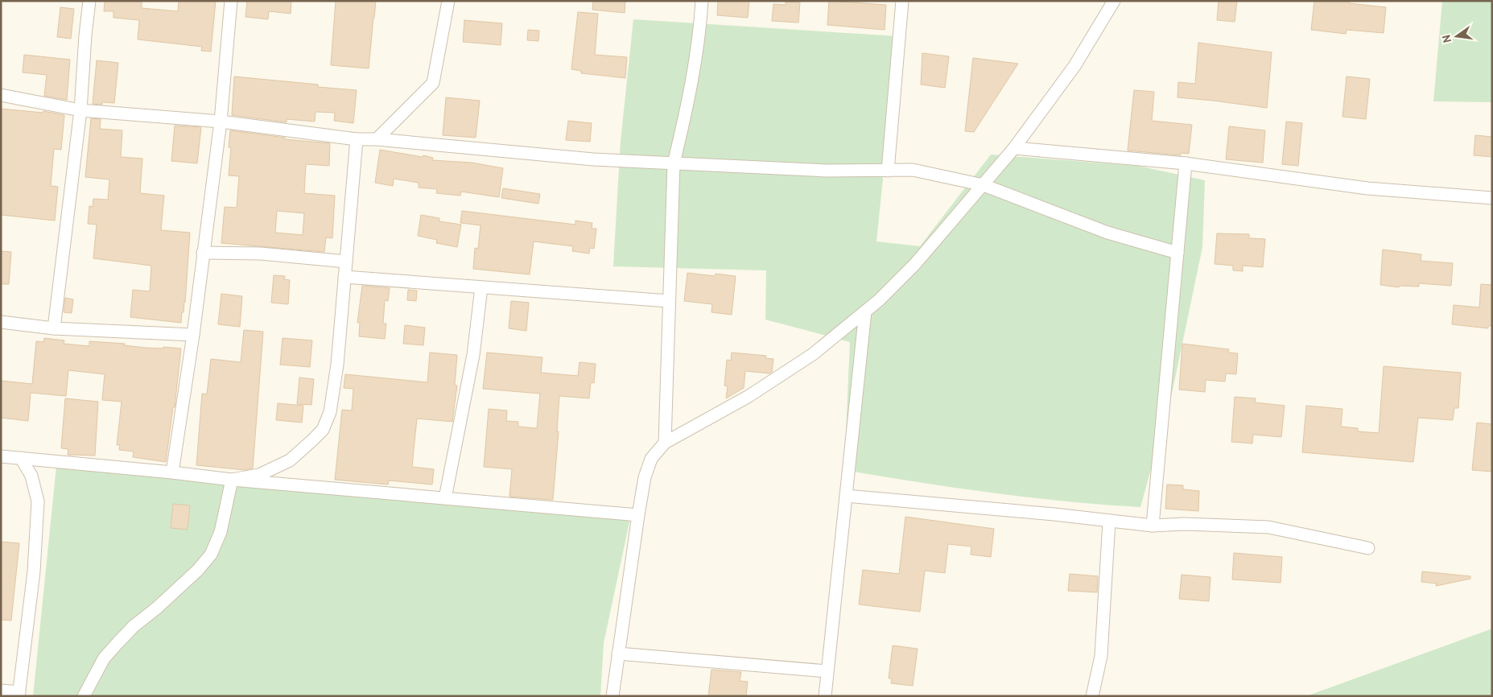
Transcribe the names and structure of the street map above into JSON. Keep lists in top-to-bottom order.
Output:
{
  "north": "left"
}
